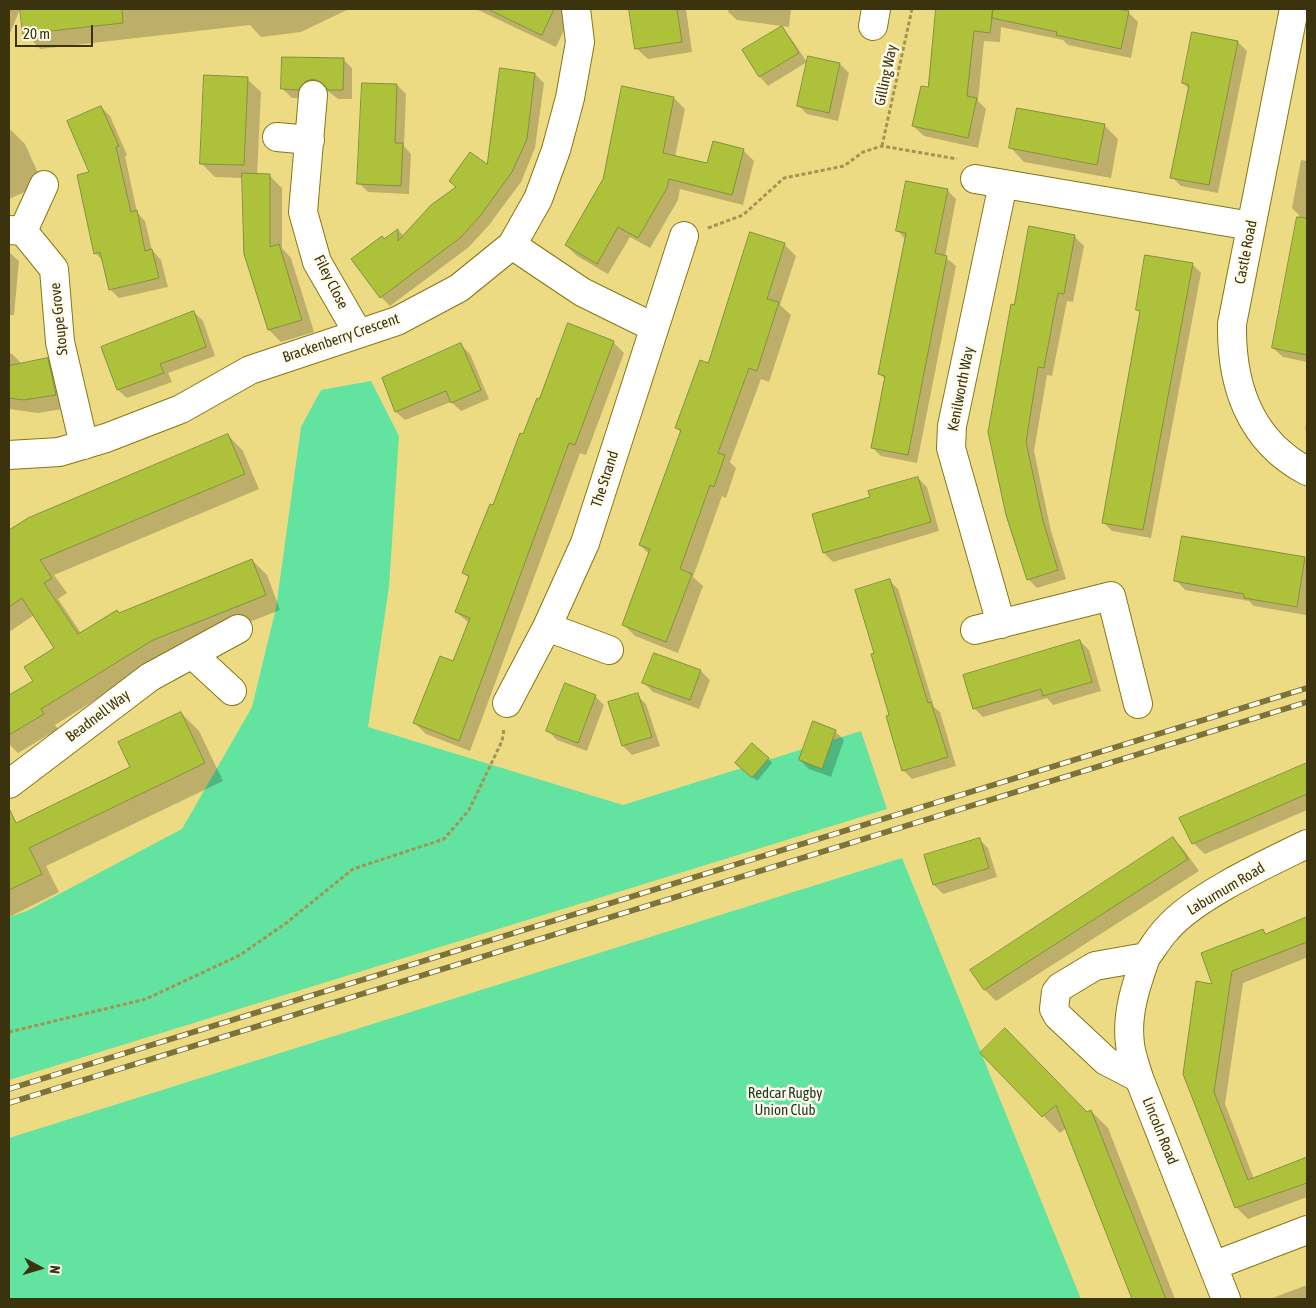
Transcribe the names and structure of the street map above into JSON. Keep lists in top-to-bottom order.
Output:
{
  "streets": {
    "street": [
      "Castle Road",
      "Filey Close",
      "Stoupe Grove",
      "Brackenberry Crescent",
      "Kenilworth Way",
      "The Strand",
      "Beadnell Way",
      "Laburnum Road",
      "Lincoln Road"
    ],
    "path": ["Gilling Way"]
  },
  "crossings": [
    ["Filey Close", "Brackenberry Crescent"],
    ["Stoupe Grove", "Brackenberry Crescent"],
    ["Laburnum Road", "Lincoln Road"]
  ],
  "parks": ["Redcar Rugby Union Club"],
  "scale_bar": "20 m",
  "north": "right"
}
